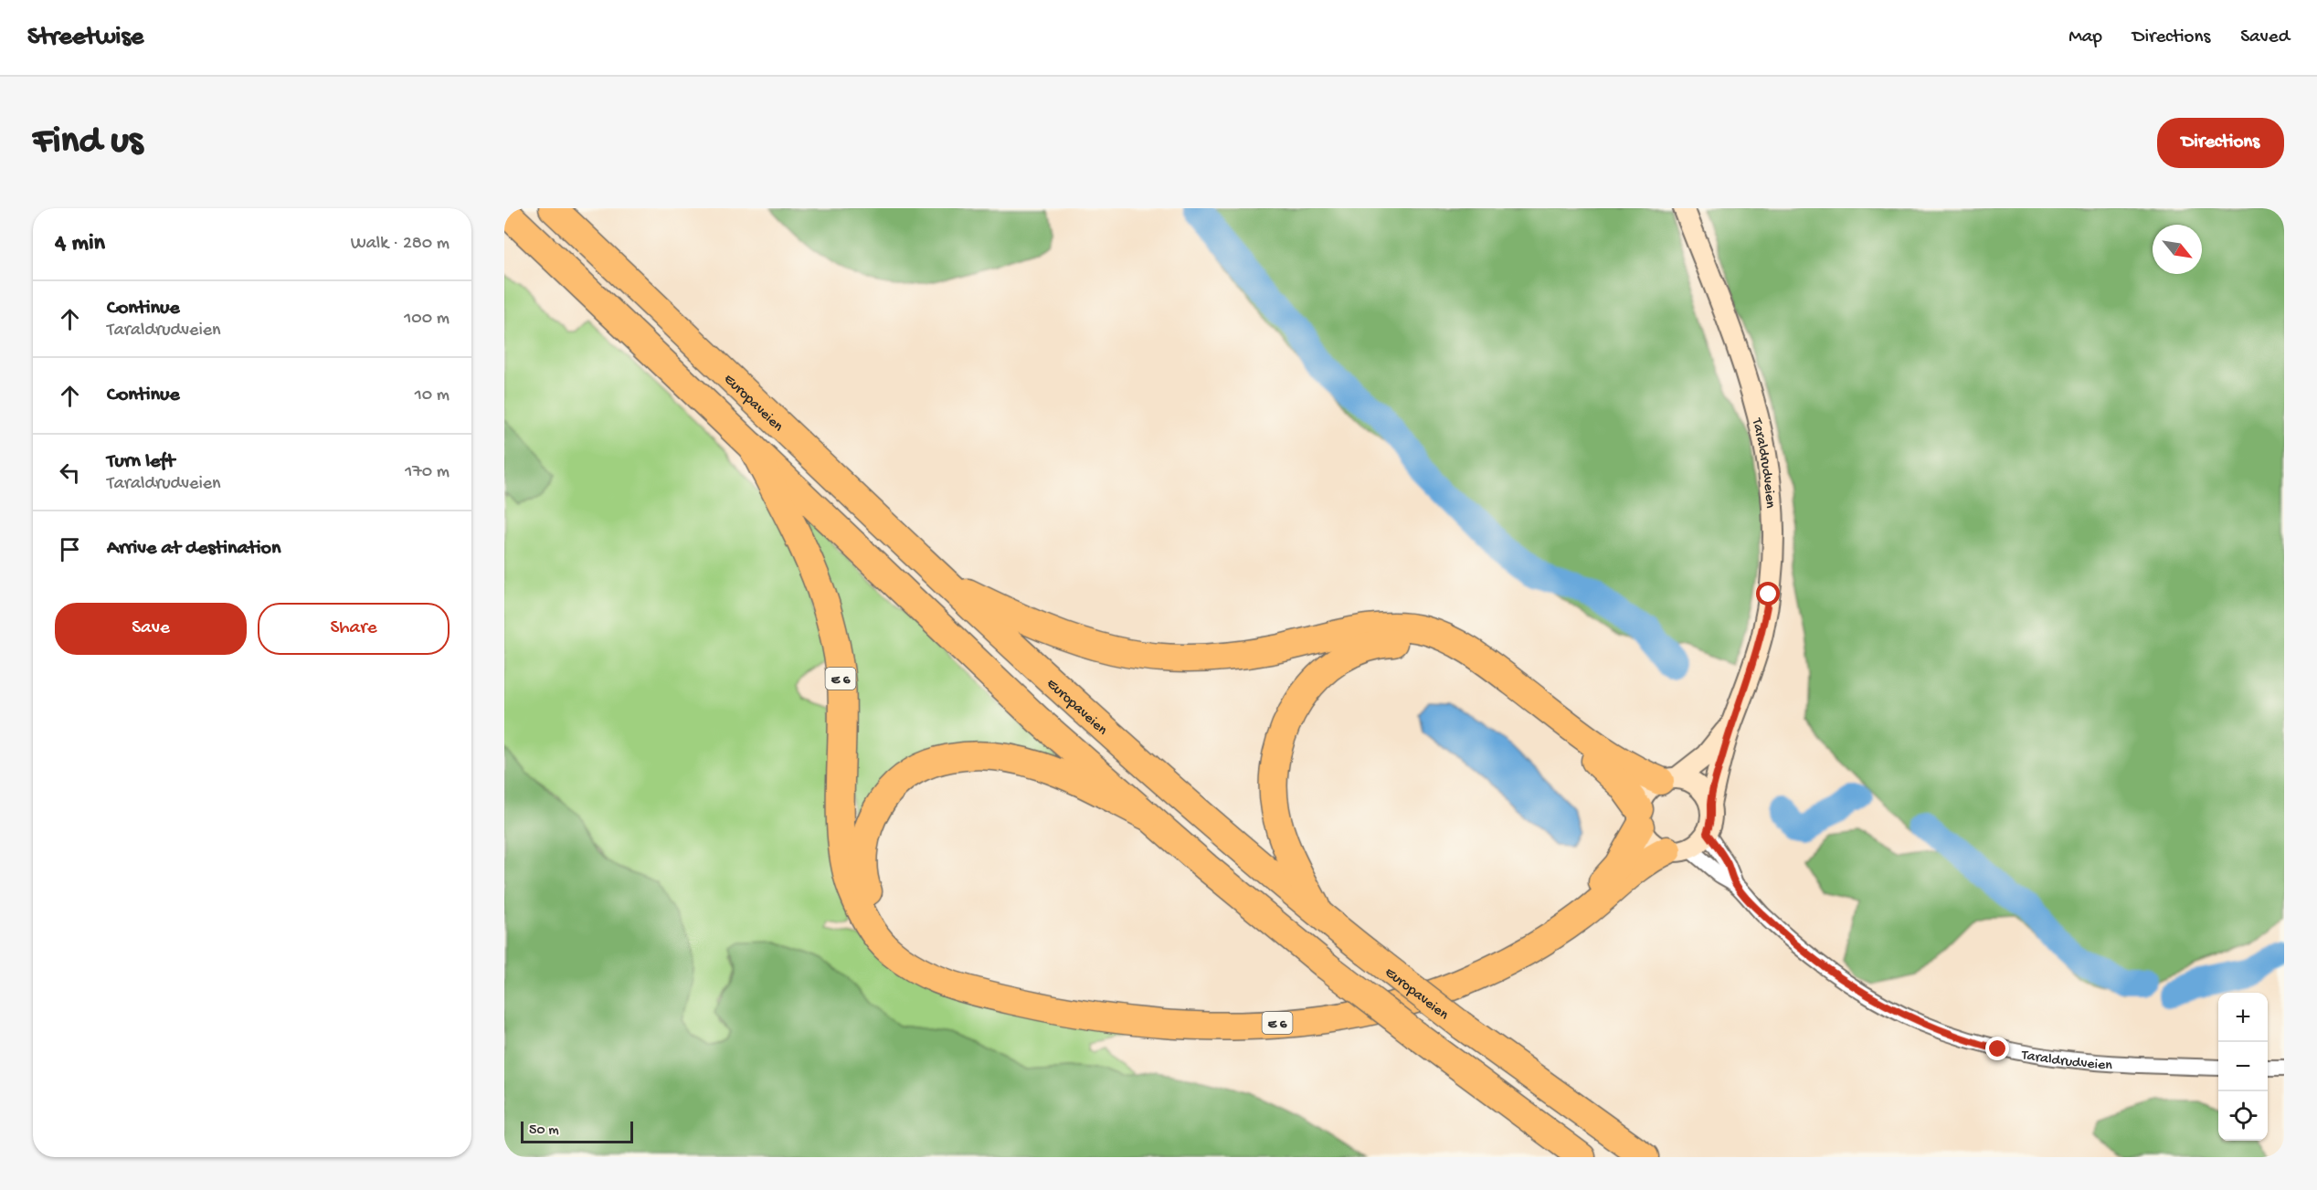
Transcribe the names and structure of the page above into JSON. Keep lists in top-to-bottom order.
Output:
{
  "streets": {
    "highway": ["Europaveien", "E 6"],
    "main road": ["Taraldrudveien"]
  },
  "crossings": [
    ["Taraldrudveien", "E 6"]
  ],
  "scale_bar": "50 m",
  "north": "bottom right",
  "page": {
    "header": "Streetwise",
    "nav": ["Map", "Directions", "Saved"],
    "buttons": [
      "Directions",
      ["Save", "Share"]
    ],
    "title": "Find us",
    "heading": ["4 min", "Walk · 280 m"],
    "list": [
      ["Continue", "Taraldrudveien", "100 m"],
      ["Continue", "10 m"],
      ["Turn left", "Taraldrudveien", "170 m"],
      "Arrive at destination"
    ],
    "map_buttons": ["+", "−"],
    "scale": "50 m"
  }
}
